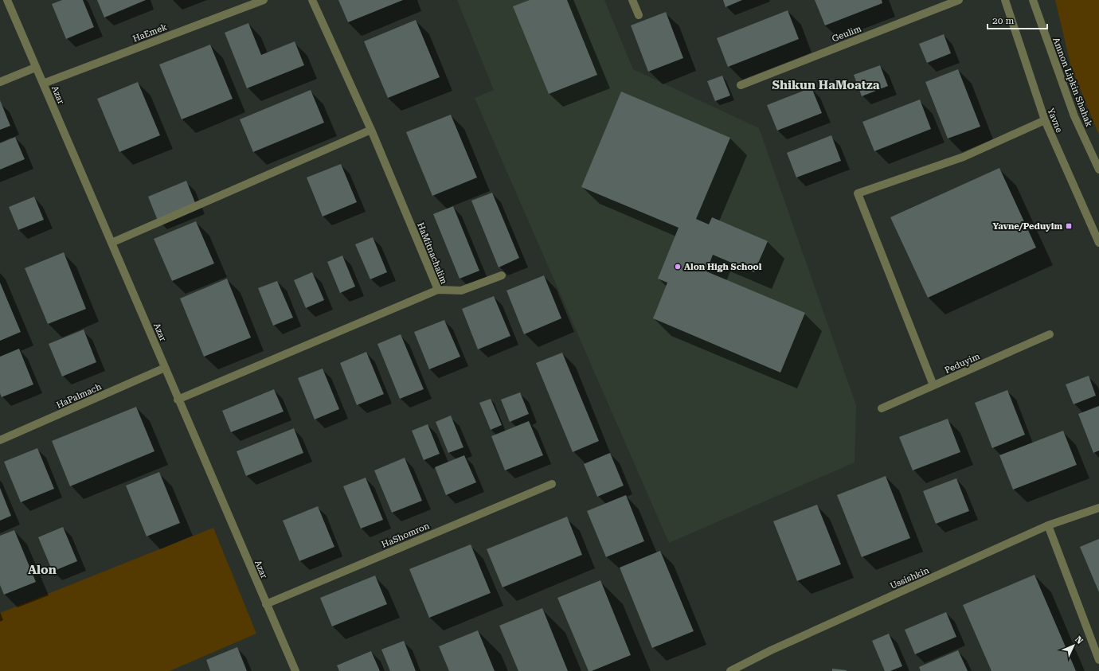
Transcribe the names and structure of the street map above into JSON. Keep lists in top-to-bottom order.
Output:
{
  "streets": {
    "street": [
      "HaEmek",
      "Geulim",
      "Amnon Lipkin Shahak",
      "Azar",
      "Yavne",
      "HaMitnachalim",
      "Peduyim",
      "HaPalmach",
      "HaShomron",
      "Ussishkin"
    ]
  },
  "crossings": [
    ["HaEmek", "Azar"],
    ["Azar", "HaMitnachalim"],
    ["Azar", "HaPalmach"],
    ["Azar", "HaShomron"]
  ],
  "districts": ["Shikun HaMoatza", "Alon"],
  "places": {
    "transit": ["Yavne/Peduyim"],
    "other": ["Alon High School"]
  },
  "scale_bar": "20 m",
  "north": "top right"
}
